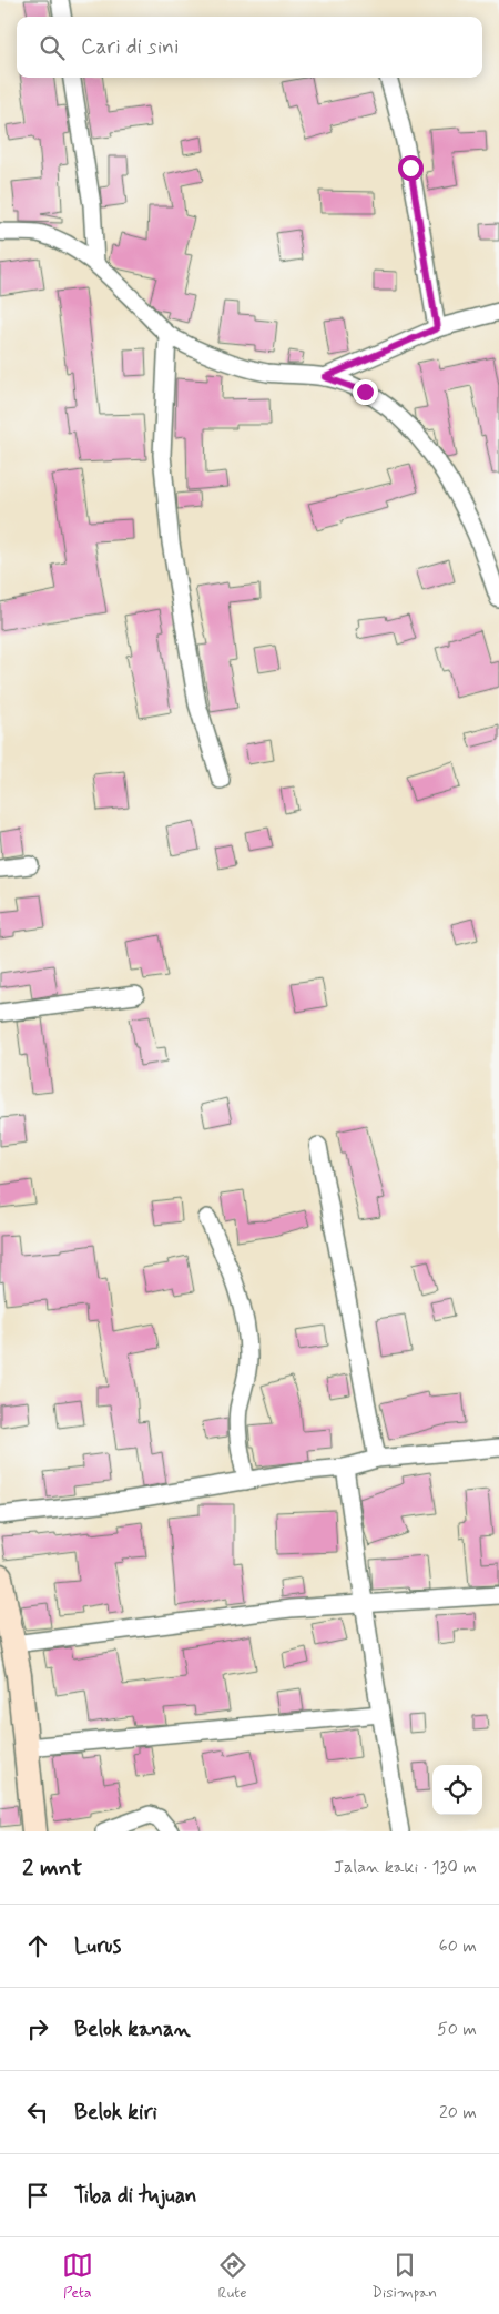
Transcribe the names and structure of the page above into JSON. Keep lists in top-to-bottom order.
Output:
{
  "page": {
    "search": "Cari di sini",
    "heading": ["2 mnt", "Jalan kaki · 130 m"],
    "list": [
      ["Lurus", "60 m"],
      ["Belok kanan", "50 m"],
      ["Belok kiri", "20 m"],
      "Tiba di tujuan"
    ],
    "nav": ["Peta", "Rute", "Disimpan"]
  }
}
